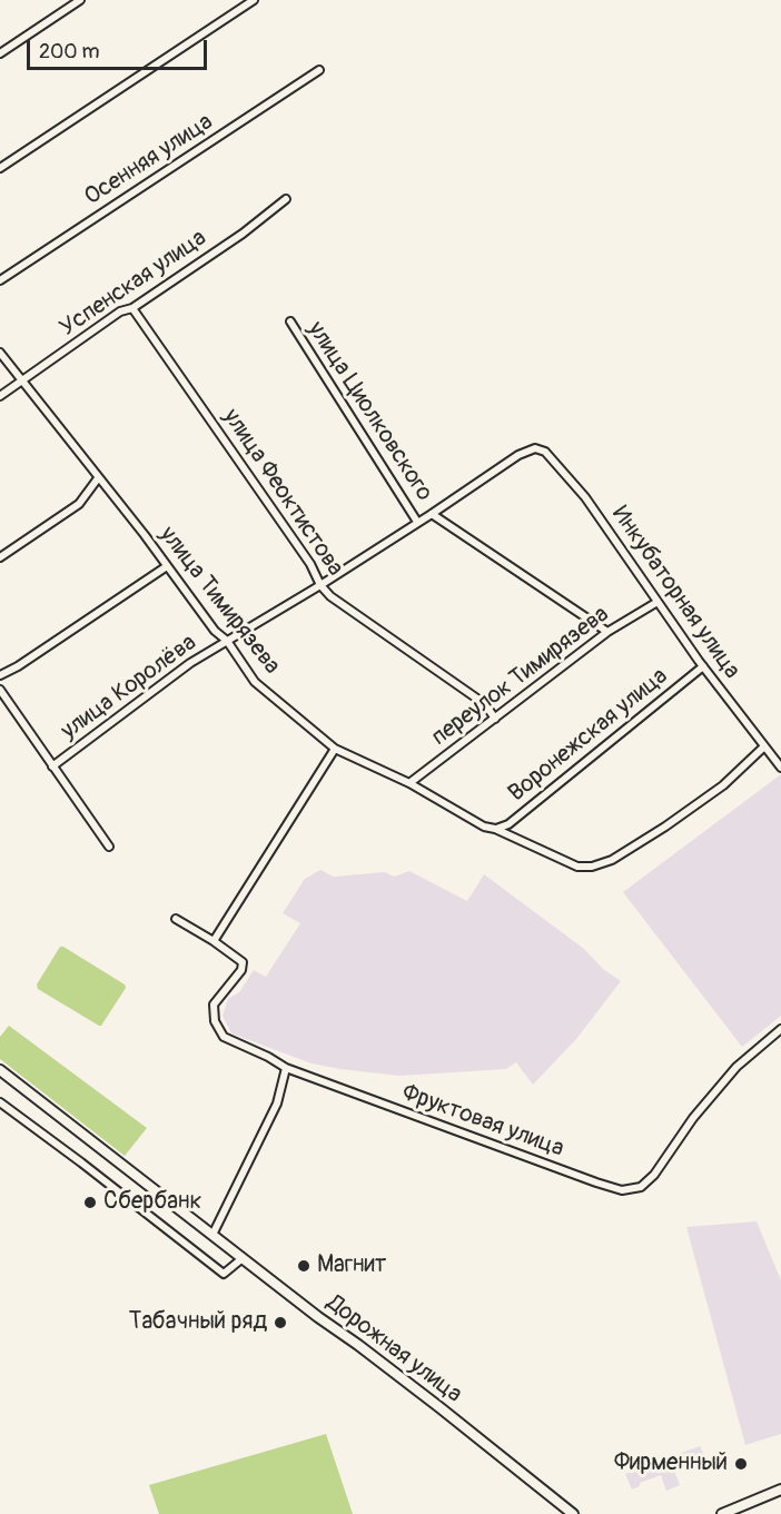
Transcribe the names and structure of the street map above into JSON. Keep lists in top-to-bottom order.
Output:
{
  "streets": {
    "main road": ["Дорожная улица"],
    "street": [
      "Осенняя улица",
      "Успенская улица",
      "улица Циолковского",
      "улица Феоктистова",
      "Инкубаторная улица",
      "улица Тимирязева",
      "переулок Тимирязева",
      "улица Королёва",
      "Воронежская улица",
      "Фруктовая улица"
    ]
  },
  "crossings": [
    ["Успенская улица", "улица Феоктистова"],
    ["Успенская улица", "улица Тимирязева"],
    ["улица Циолковского", "переулок Тимирязева"],
    ["улица Циолковского", "улица Королёва"],
    ["улица Феоктистова", "переулок Тимирязева"],
    ["улица Феоктистова", "улица Королёва"],
    ["Инкубаторная улица", "улица Тимирязева"],
    ["Инкубаторная улица", "переулок Тимирязева"],
    ["Инкубаторная улица", "улица Королёва"],
    ["Инкубаторная улица", "Воронежская улица"],
    ["улица Тимирязева", "переулок Тимирязева"],
    ["улица Тимирязева", "улица Королёва"],
    ["улица Тимирязева", "Воронежская улица"]
  ],
  "places": [
    "Сбербанк",
    "Магнит",
    "Табачный ряд",
    "Фирменный"
  ],
  "scale_bar": "200 m"
}
